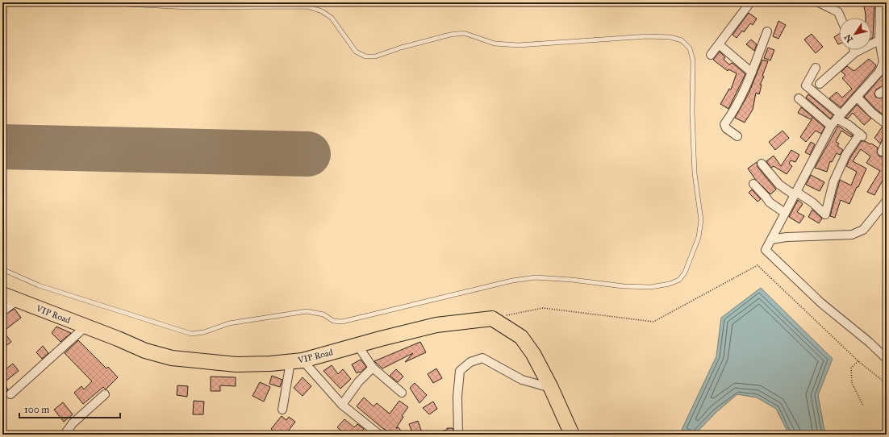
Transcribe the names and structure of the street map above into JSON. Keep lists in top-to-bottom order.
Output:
{
  "streets": {
    "highway": ["VIP Road"]
  },
  "scale_bar": "100 m",
  "north": "bottom left"
}
